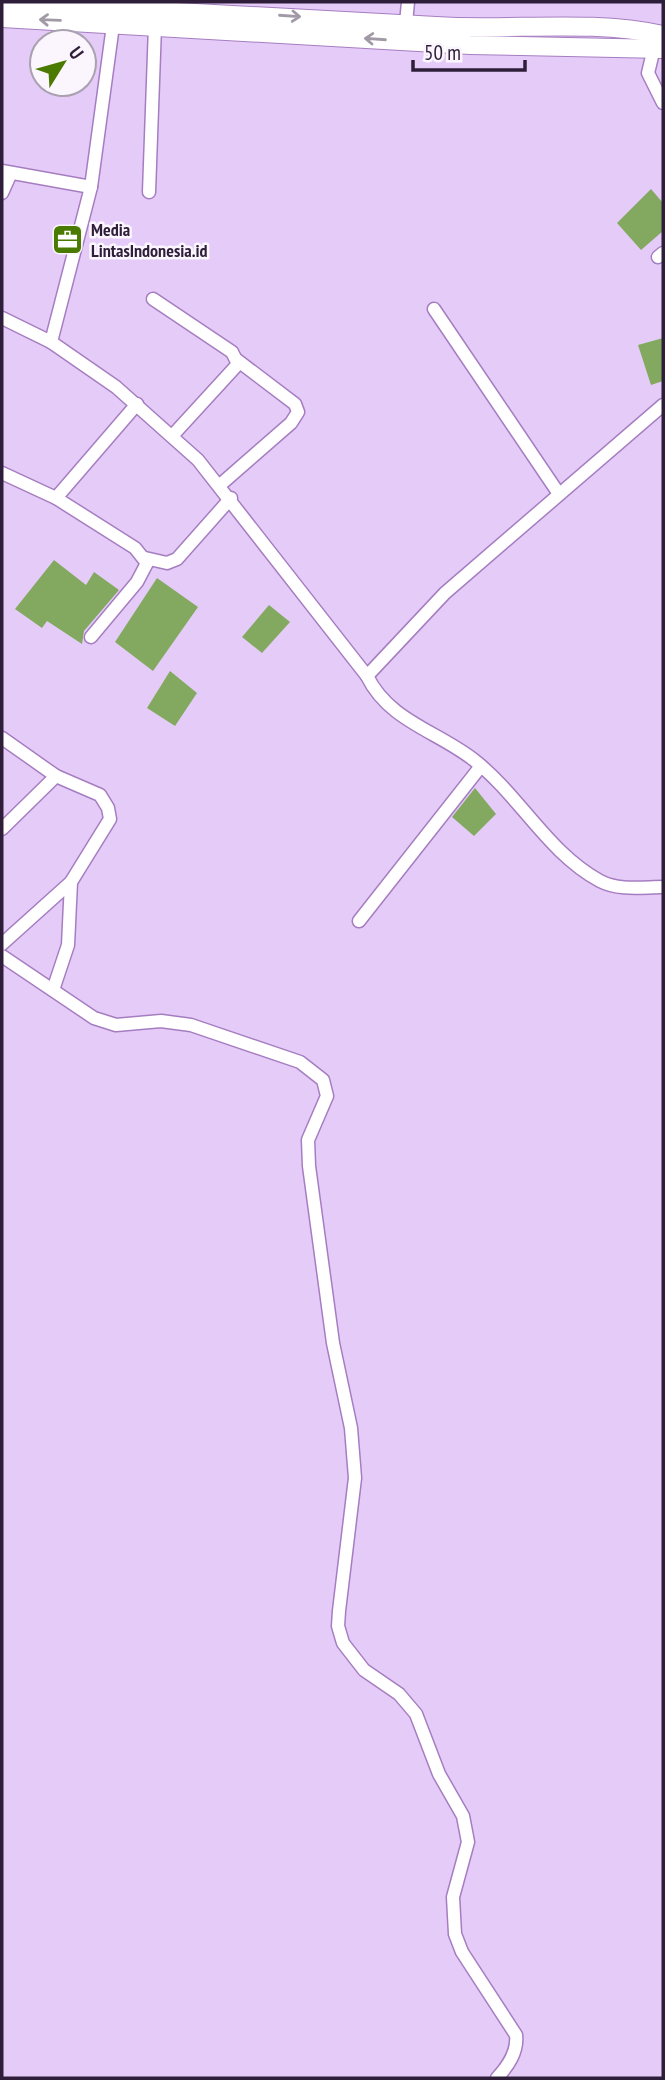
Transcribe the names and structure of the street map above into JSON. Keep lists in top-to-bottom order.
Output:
{
  "places": {
    "office": ["Media LintasIndonesia.id"]
  },
  "scale_bar": "50 m",
  "north": "top right"
}
